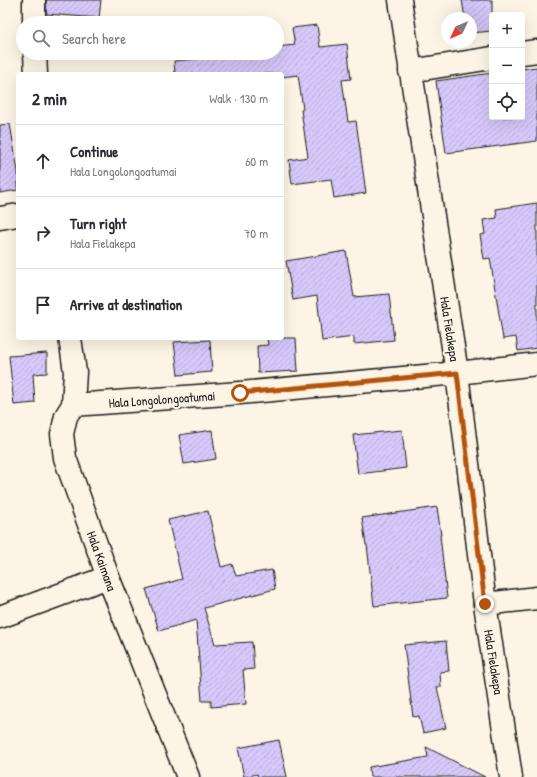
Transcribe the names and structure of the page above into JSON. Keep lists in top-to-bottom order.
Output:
{
  "streets": {
    "street": ["Hala Fielakepa", "Hala Longolongoatumai", "Hala Kaimana"]
  },
  "crossings": [
    ["Hala Fielakepa", "Hala Longolongoatumai"],
    ["Hala Longolongoatumai", "Hala Kaimana"]
  ],
  "north": "bottom left",
  "page": {
    "map_buttons": ["+", "−"],
    "search": "Search here",
    "heading": ["2 min", "Walk · 130 m"],
    "list": [
      ["Continue", "Hala Longolongoatumai", "60 m"],
      ["Turn right", "Hala Fielakepa", "70 m"],
      "Arrive at destination"
    ]
  }
}
